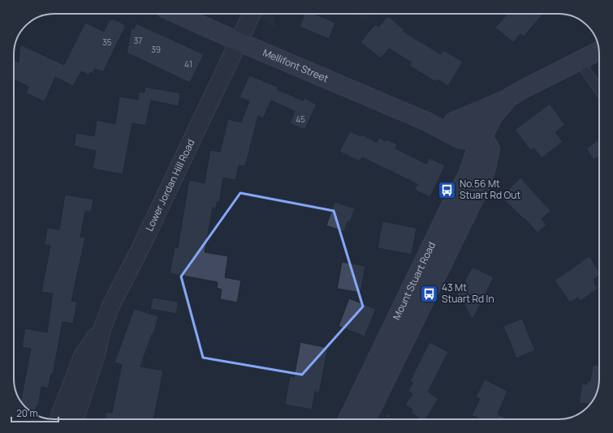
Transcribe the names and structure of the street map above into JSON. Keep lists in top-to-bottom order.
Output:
{
  "streets": {
    "street": ["Mellifont Street", "Lower Jordan Hill Road", "Mount Stuart Road"]
  },
  "crossings": [
    ["Mellifont Street", "Lower Jordan Hill Road"],
    ["Mellifont Street", "Mount Stuart Road"]
  ],
  "places": {
    "bus stop": ["No.56 Mt Stuart Rd Out", "43 Mt Stuart Rd In"]
  },
  "house_numbers": [
    "37",
    "35",
    "39",
    "41",
    "45"
  ],
  "scale_bar": "20 m"
}
